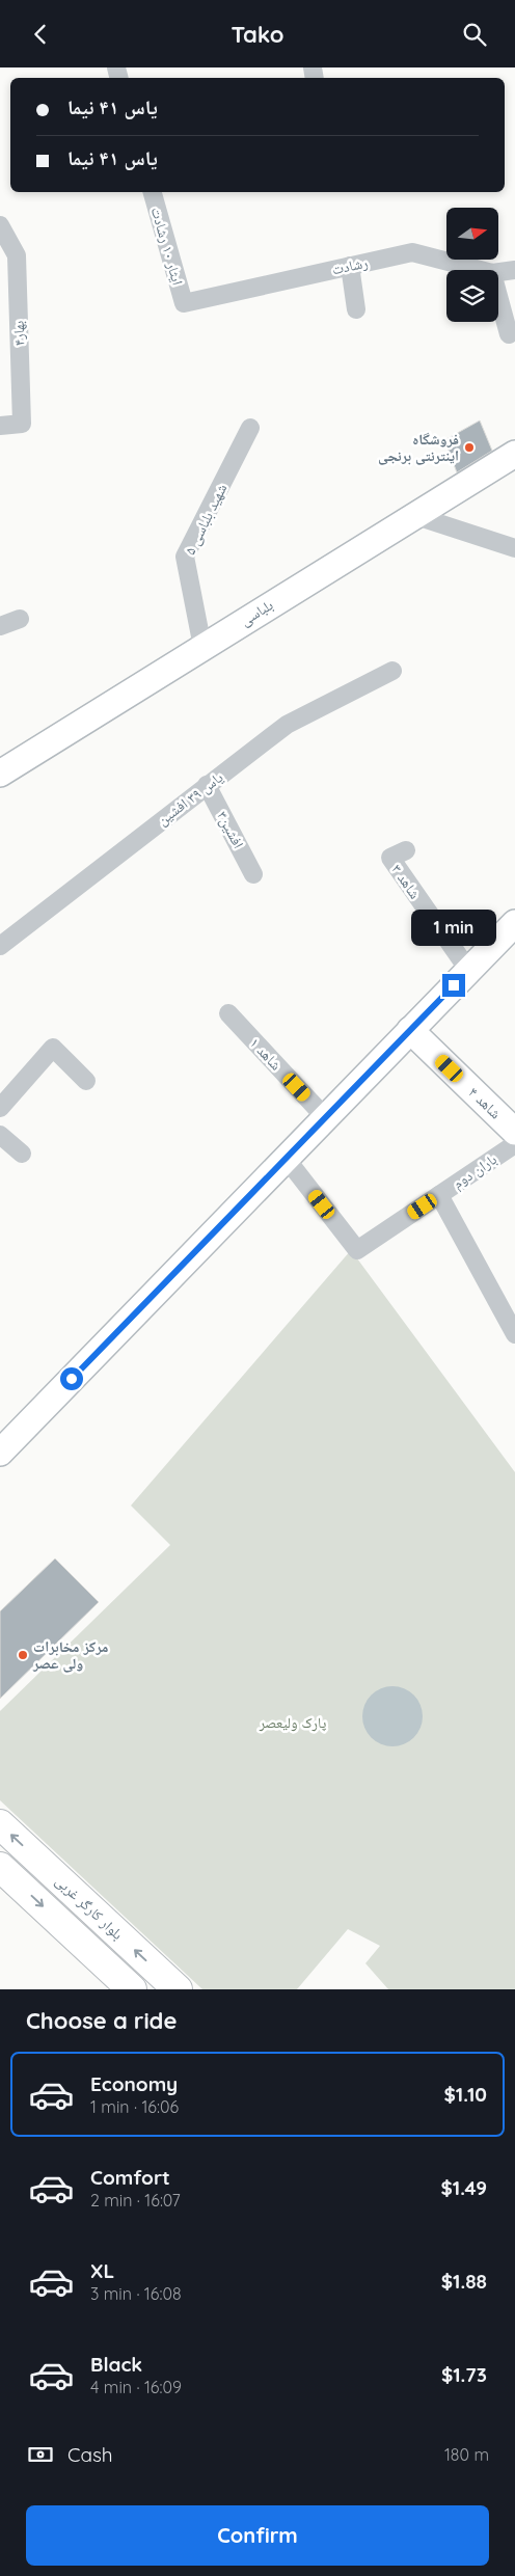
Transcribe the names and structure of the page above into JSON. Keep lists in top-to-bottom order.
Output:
{
  "streets": {
    "main road": ["بلوار کارگر غربی"],
    "street": [
      "ایثار ۱۰ رشادت",
      "رشادت",
      "بهار۴",
      "شهید بلباسی ۵",
      "بلباسی",
      "یاس ۳۹ افشین",
      "افشین۳",
      "شاهد ۳",
      "شاهد ۱",
      "شاهد ۴",
      "باران دوم"
    ]
  },
  "crossings": [
    ["ایثار ۱۰ رشادت", "رشادت"],
    ["شهید بلباسی ۵", "بلباسی"],
    ["یاس ۳۹ افشین", "افشین۳"]
  ],
  "parks": ["پارک ولیعصر"],
  "places": ["فروشگاه اینترنتی برنجی", "مرکز مخابرات ولی عصر"],
  "north": "right",
  "page": {
    "header": "Tako",
    "banner": ["یاس ۴۱ نیما", "یاس ۴۱ نیما"],
    "bubble": "1 min",
    "heading": "Choose a ride",
    "list": [
      {
        "name": "Economy",
        "note": "1 min · 16:06",
        "value": "$1.10"
      },
      {
        "name": "Comfort",
        "note": "2 min · 16:07",
        "value": "$1.49"
      },
      {
        "name": "XL",
        "note": "3 min · 16:08",
        "value": "$1.88"
      },
      {
        "name": "Black",
        "note": "4 min · 16:09",
        "value": "$1.73"
      }
    ],
    "pay": ["Cash", "180 m"],
    "buttons": "Confirm"
  }
}
